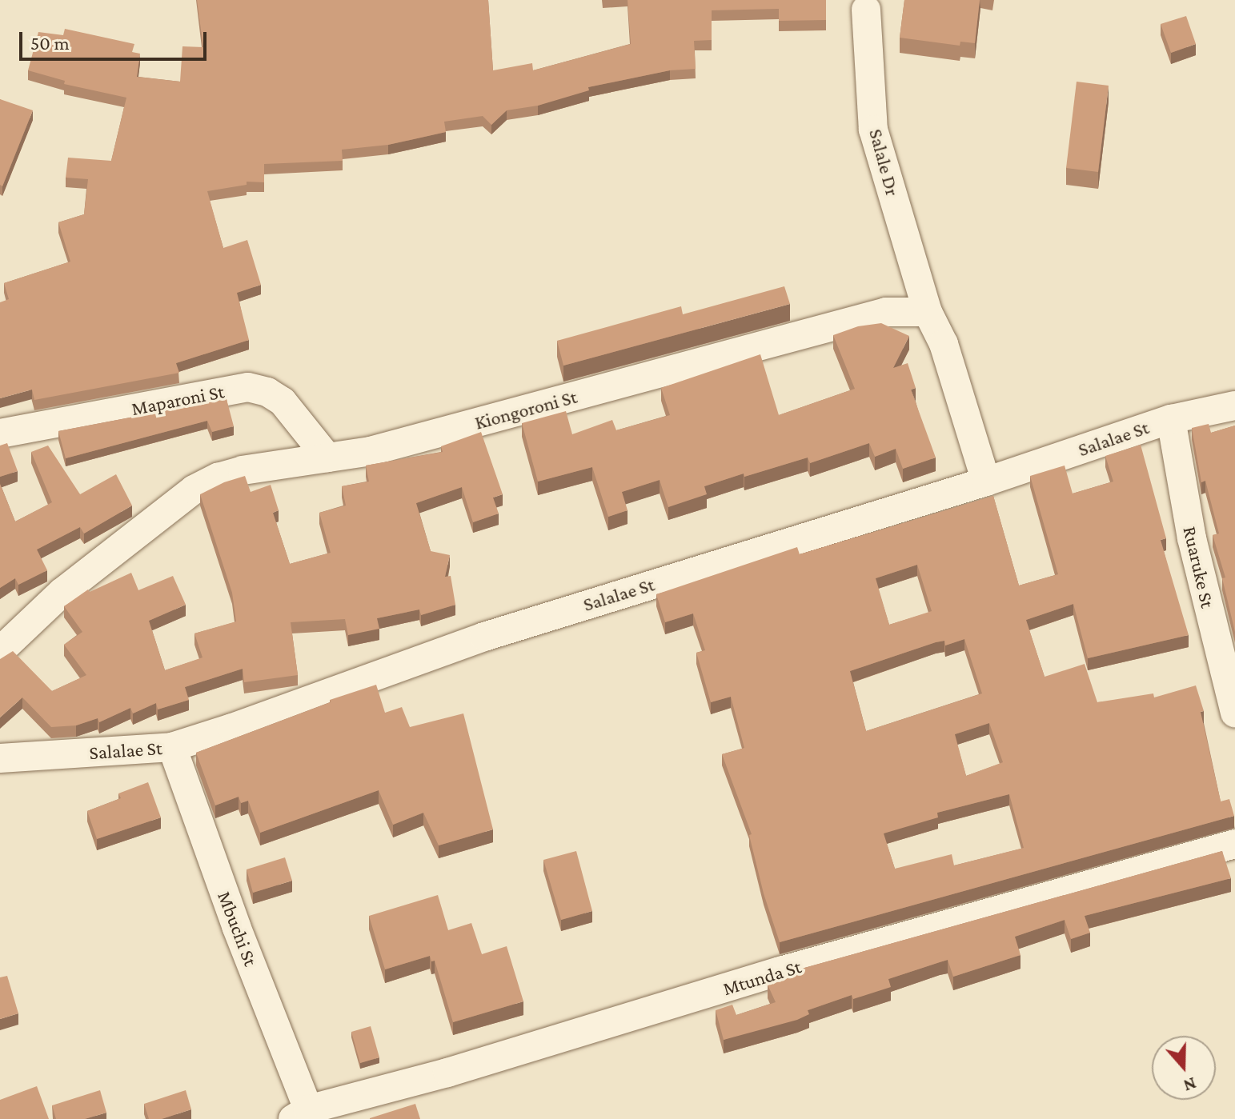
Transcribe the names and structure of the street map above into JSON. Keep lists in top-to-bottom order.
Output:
{
  "streets": {
    "street": [
      "Salale Dr",
      "Maparoni St",
      "Kiongoroni St",
      "Salalae St",
      "Ruaruke St",
      "Mbuchi St",
      "Mtunda St"
    ]
  },
  "crossings": [
    ["Salale Dr", "Kiongoroni St"],
    ["Maparoni St", "Kiongoroni St"],
    ["Salalae St", "Ruaruke St"],
    ["Salalae St", "Mbuchi St"],
    ["Mbuchi St", "Mtunda St"]
  ],
  "scale_bar": "50 m",
  "north": "bottom"
}
